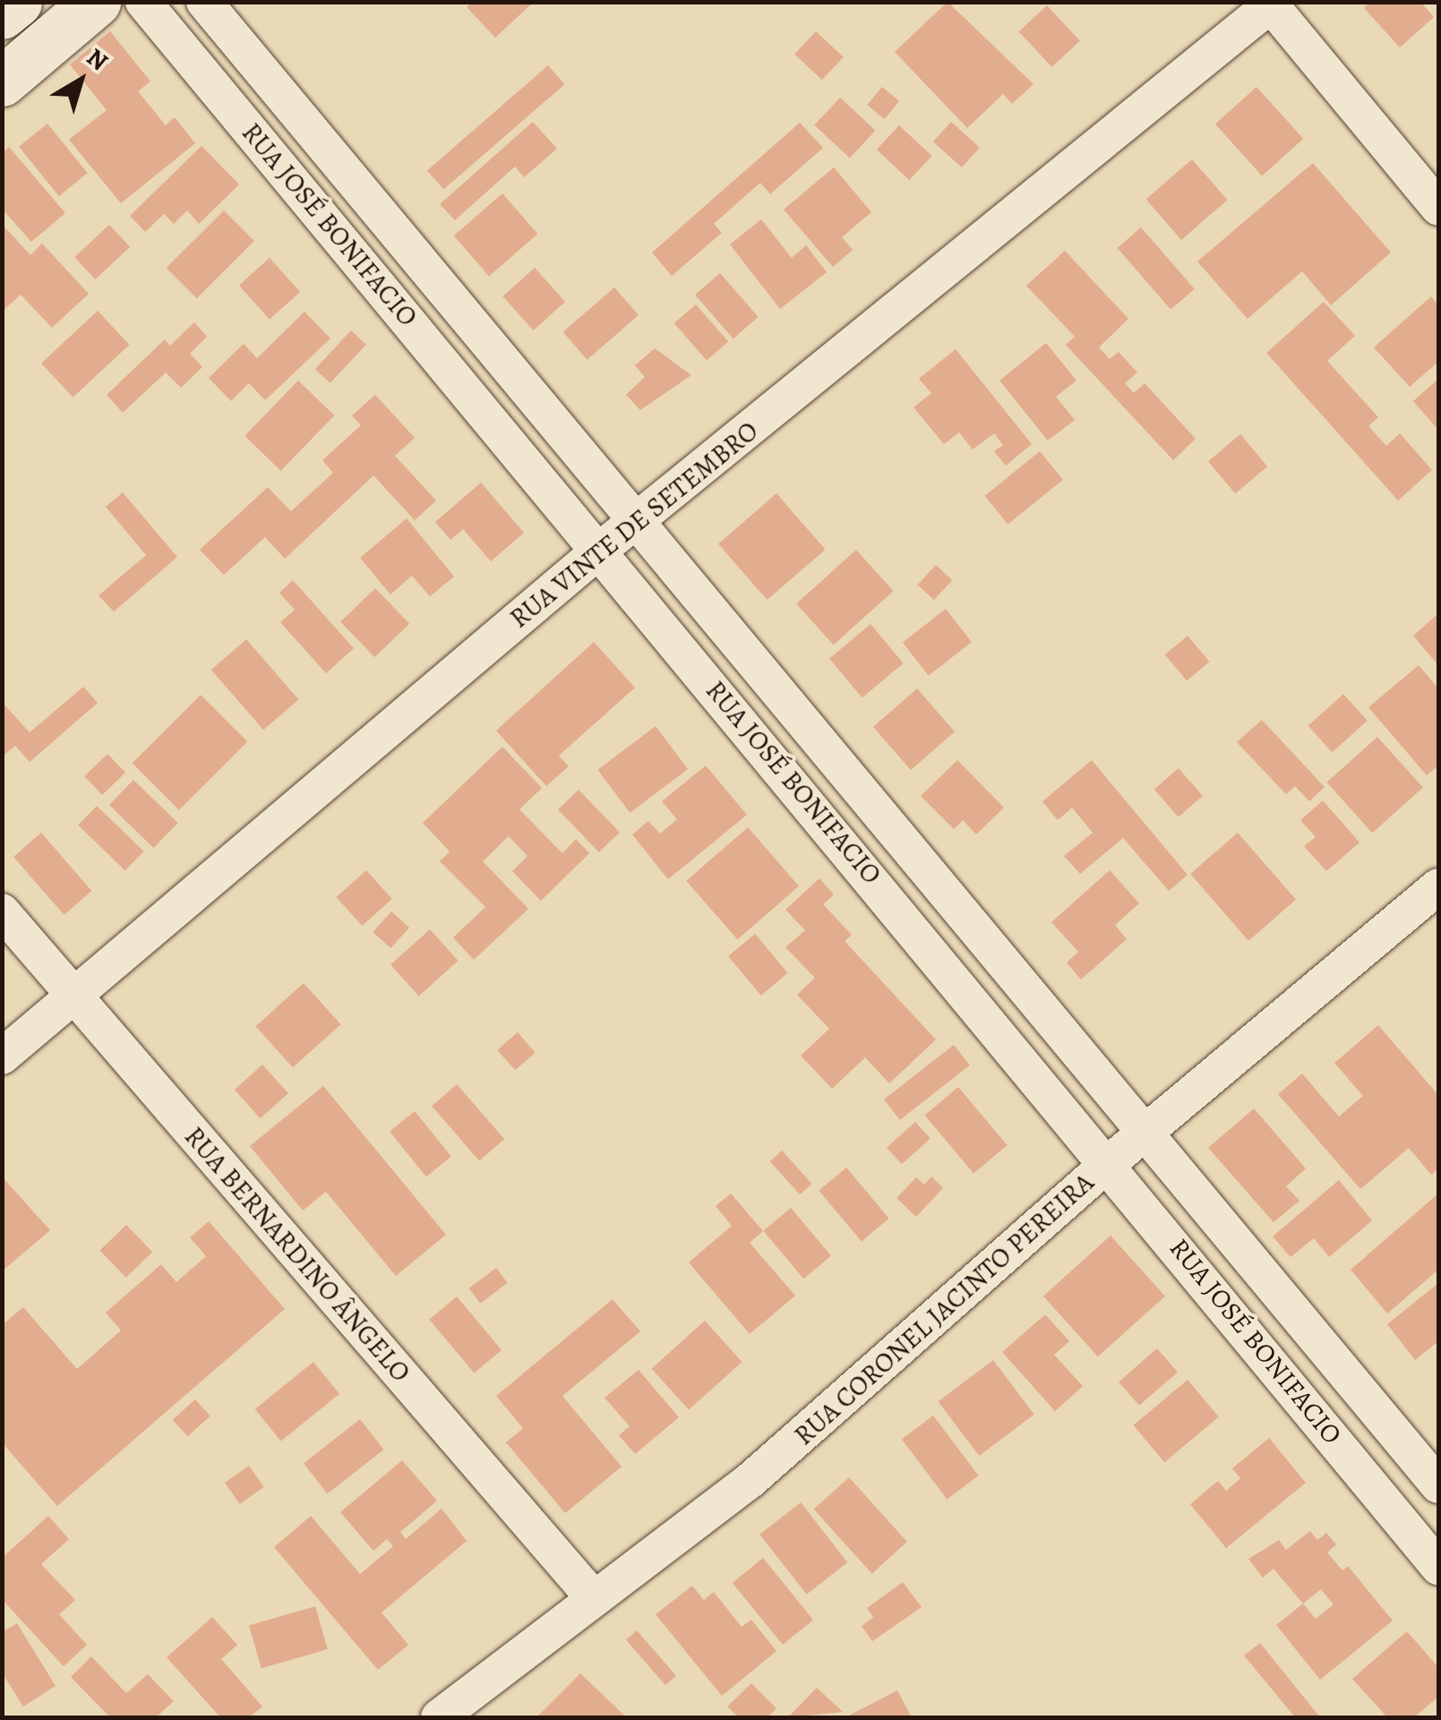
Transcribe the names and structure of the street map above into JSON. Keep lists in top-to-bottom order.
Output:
{
  "streets": {
    "street": [
      "RUA JOSÉ BONIFACIO",
      "RUA VINTE DE SETEMBRO",
      "RUA BERNARDINO ÂNGELO",
      "RUA CORONEL JACINTO PEREIRA"
    ]
  },
  "crossings": [
    ["RUA JOSÉ BONIFACIO", "RUA VINTE DE SETEMBRO"],
    ["RUA JOSÉ BONIFACIO", "RUA CORONEL JACINTO PEREIRA"],
    ["RUA VINTE DE SETEMBRO", "RUA BERNARDINO ÂNGELO"],
    ["RUA BERNARDINO ÂNGELO", "RUA CORONEL JACINTO PEREIRA"]
  ],
  "north": "top right"
}
